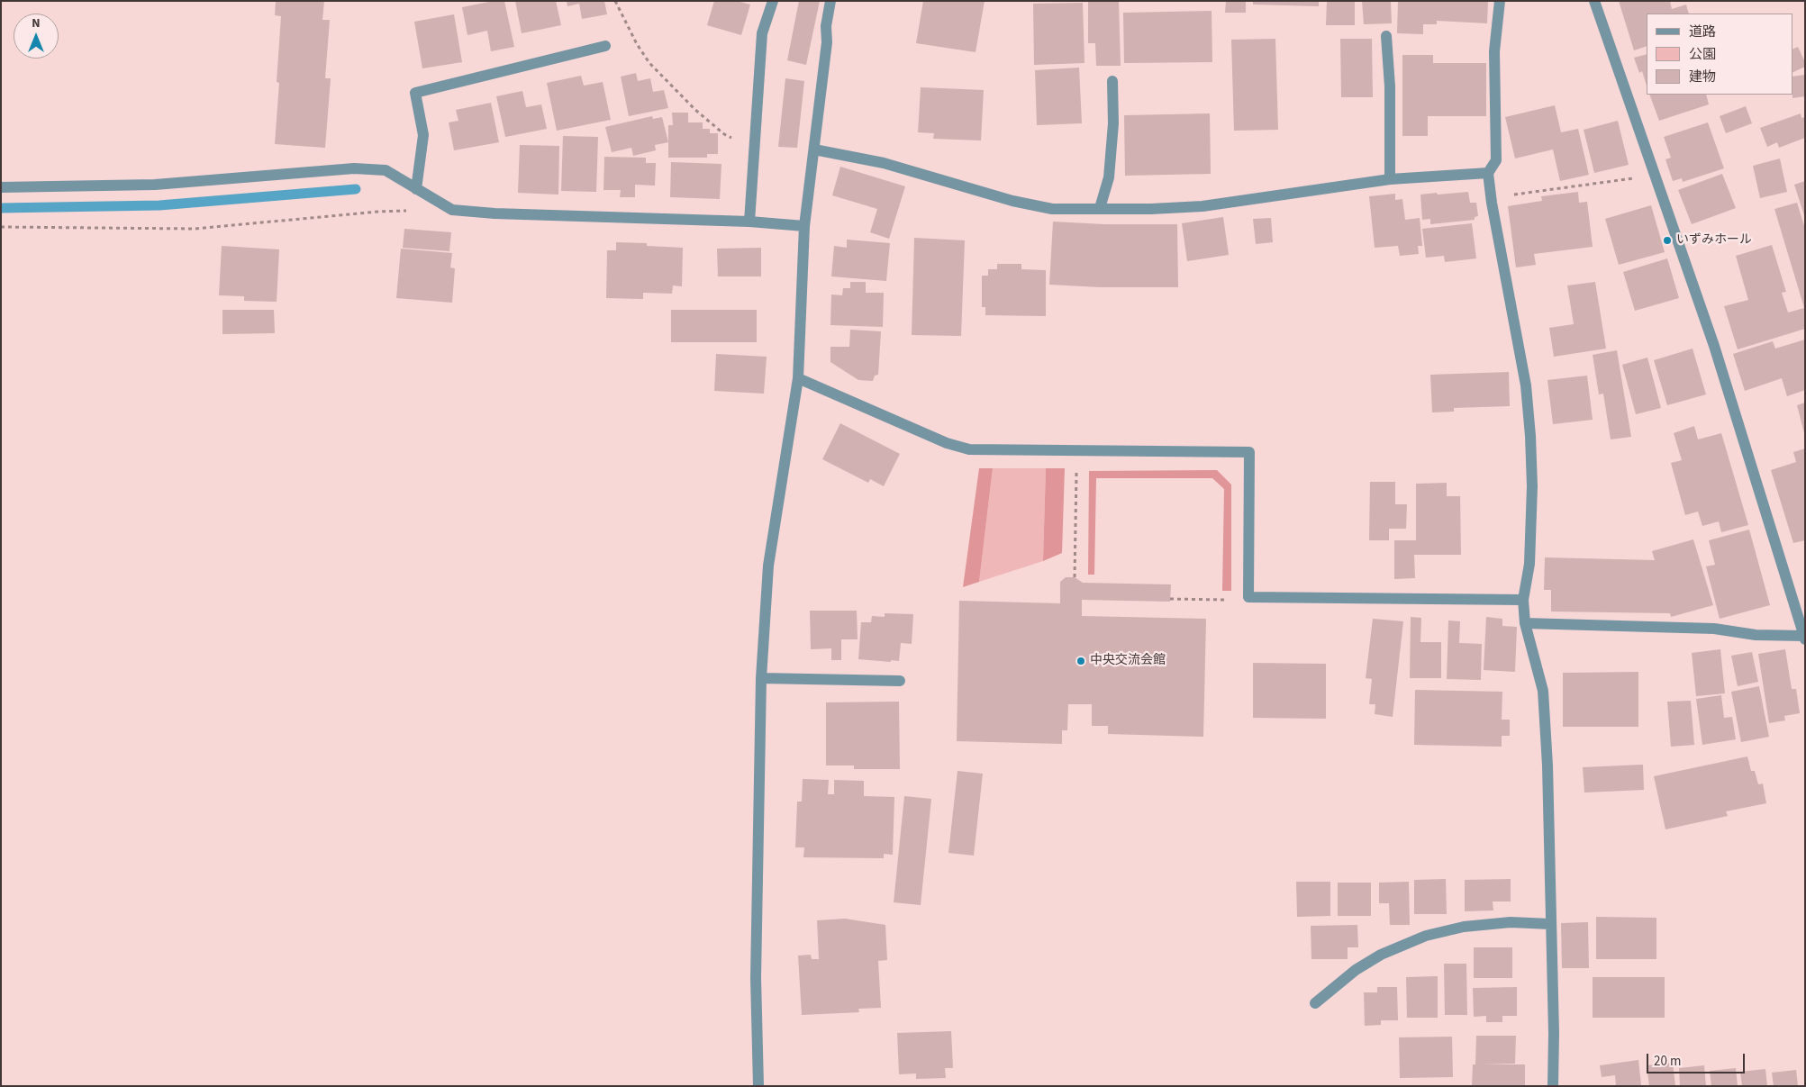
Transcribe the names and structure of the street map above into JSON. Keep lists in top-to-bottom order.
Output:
{
  "places": ["いずみホール", "中央交流会館"],
  "legend": ["道路", "公園", "建物"],
  "scale_bar": "20 m",
  "north": "top"
}
